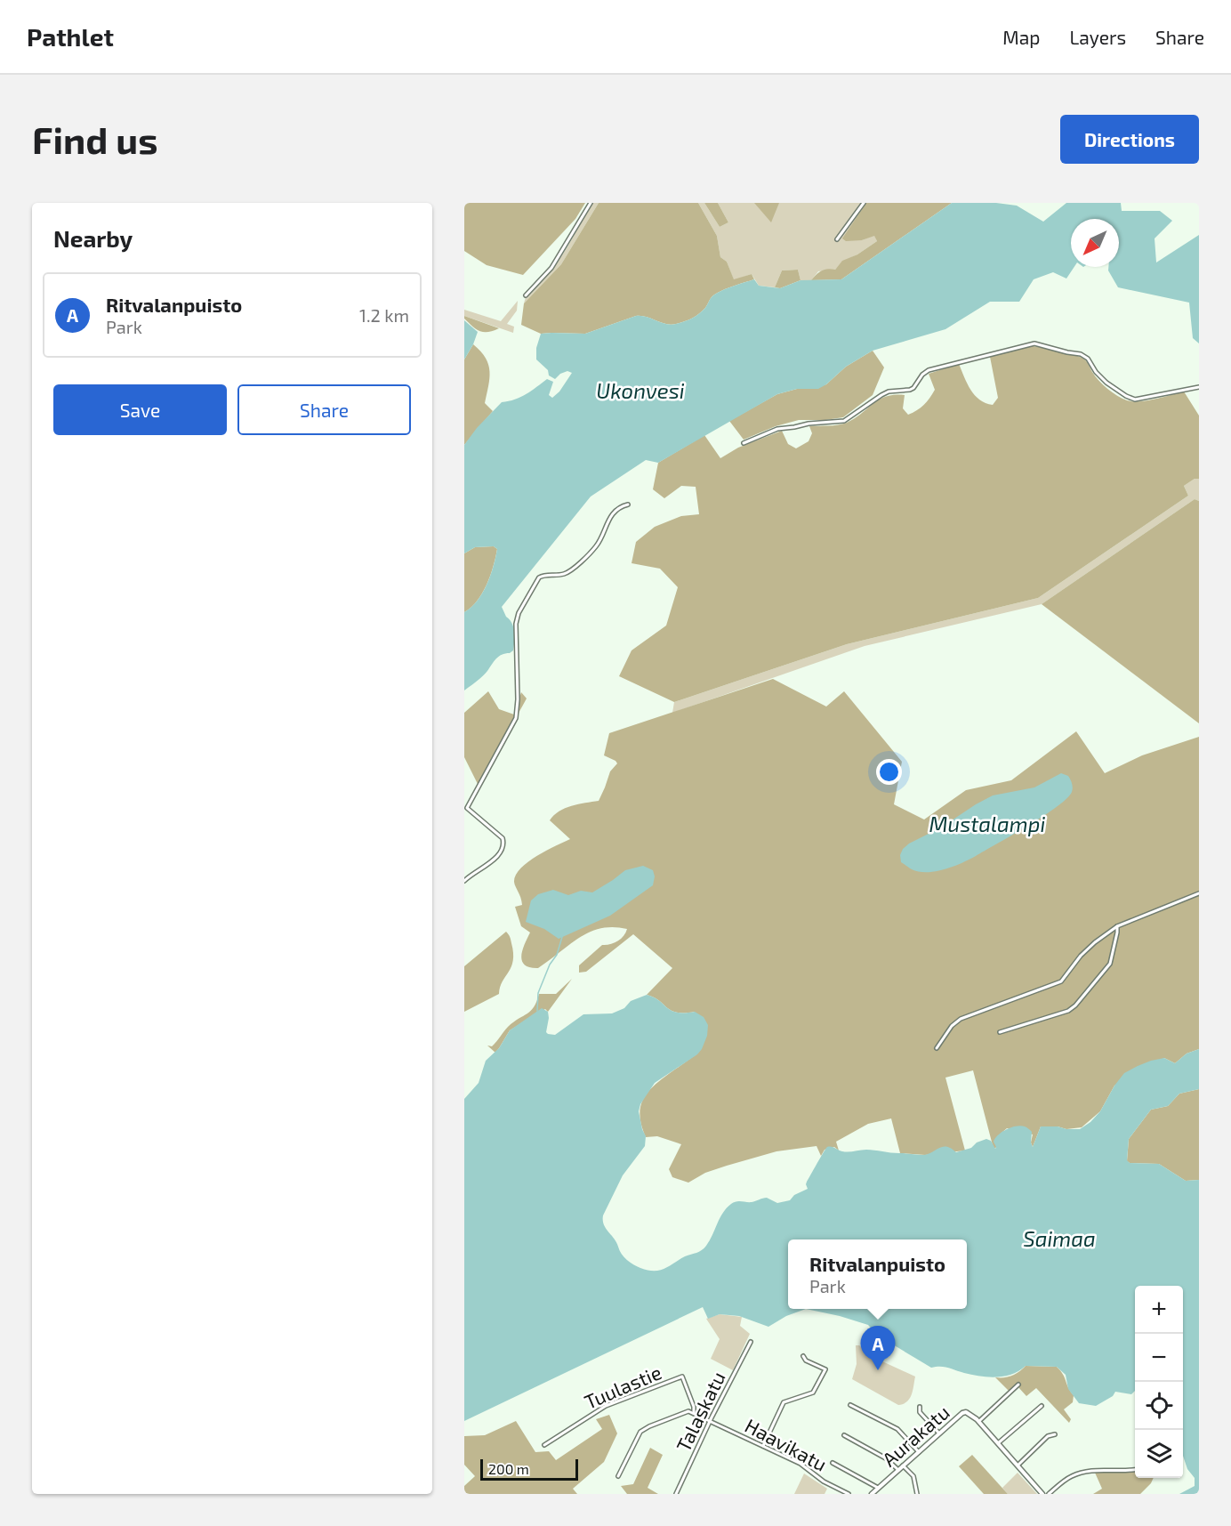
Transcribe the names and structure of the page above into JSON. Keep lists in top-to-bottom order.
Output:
{
  "streets": {
    "street": [
      "Tuulastie",
      "Talaskatu",
      "Aurakatu",
      "Haavikatu"
    ]
  },
  "crossings": [
    ["Tuulastie", "Haavikatu"],
    ["Talaskatu", "Haavikatu"]
  ],
  "water": ["Ukonvesi", "Mustalampi", "Saimaa"],
  "scale_bar": "200 m",
  "north": "bottom left",
  "page": {
    "header": "Pathlet",
    "nav": ["Map", "Layers", "Share"],
    "buttons": [
      "Directions",
      ["Save", "Share"]
    ],
    "title": "Find us",
    "heading": "Nearby",
    "list": [
      {
        "mark": "A",
        "name": "Ritvalanpuisto",
        "note": "Park",
        "value": "1.2 km"
      }
    ],
    "popup": ["Ritvalanpuisto", "Park"],
    "map_buttons": ["+", "−"],
    "pins": "A",
    "scale": "200 m"
  }
}
